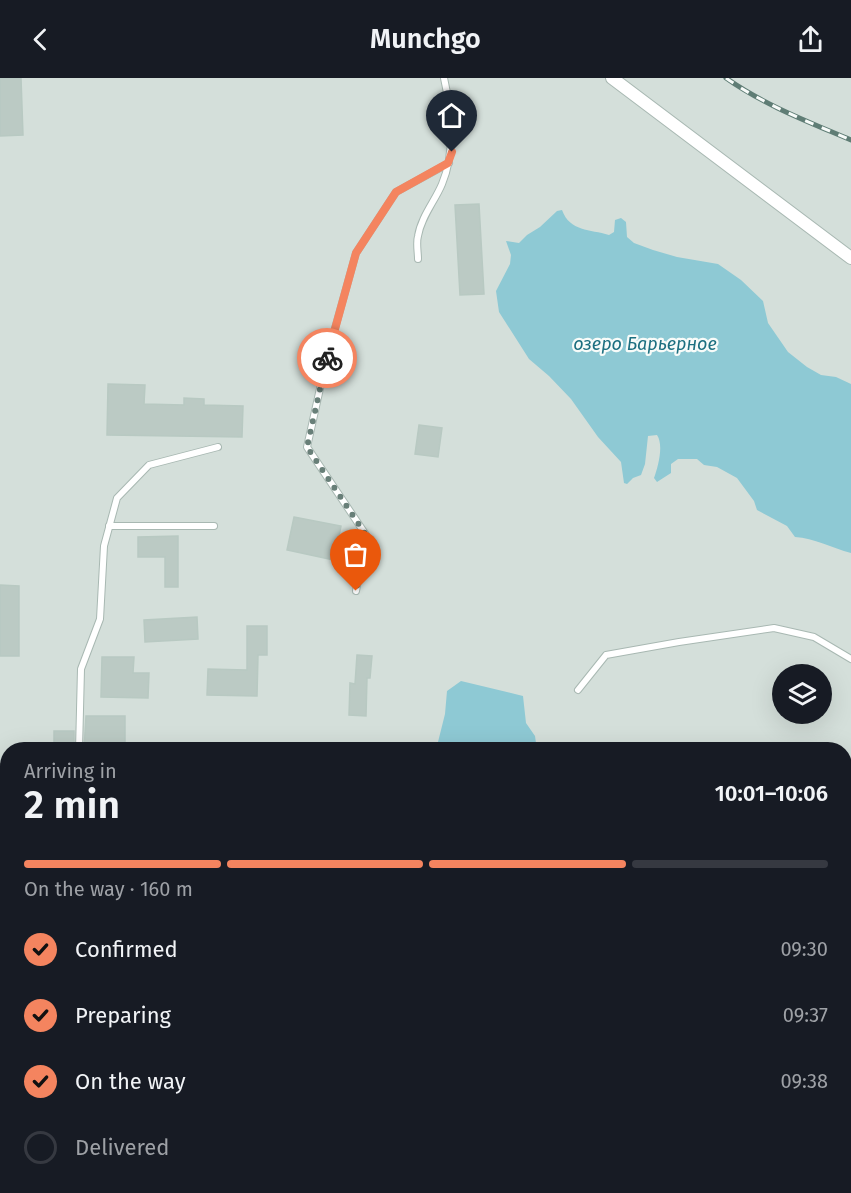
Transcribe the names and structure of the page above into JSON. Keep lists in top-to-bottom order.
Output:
{
  "water": ["озеро Барьерное"],
  "page": {
    "header": "Munchgo",
    "heading": ["2 min", "Arriving in", "10:01–10:06"],
    "bar": "On the way · 160 m",
    "list": [
      ["Confirmed", "09:30"],
      ["Preparing", "09:37"],
      ["On the way", "09:38"],
      "Delivered"
    ]
  }
}
